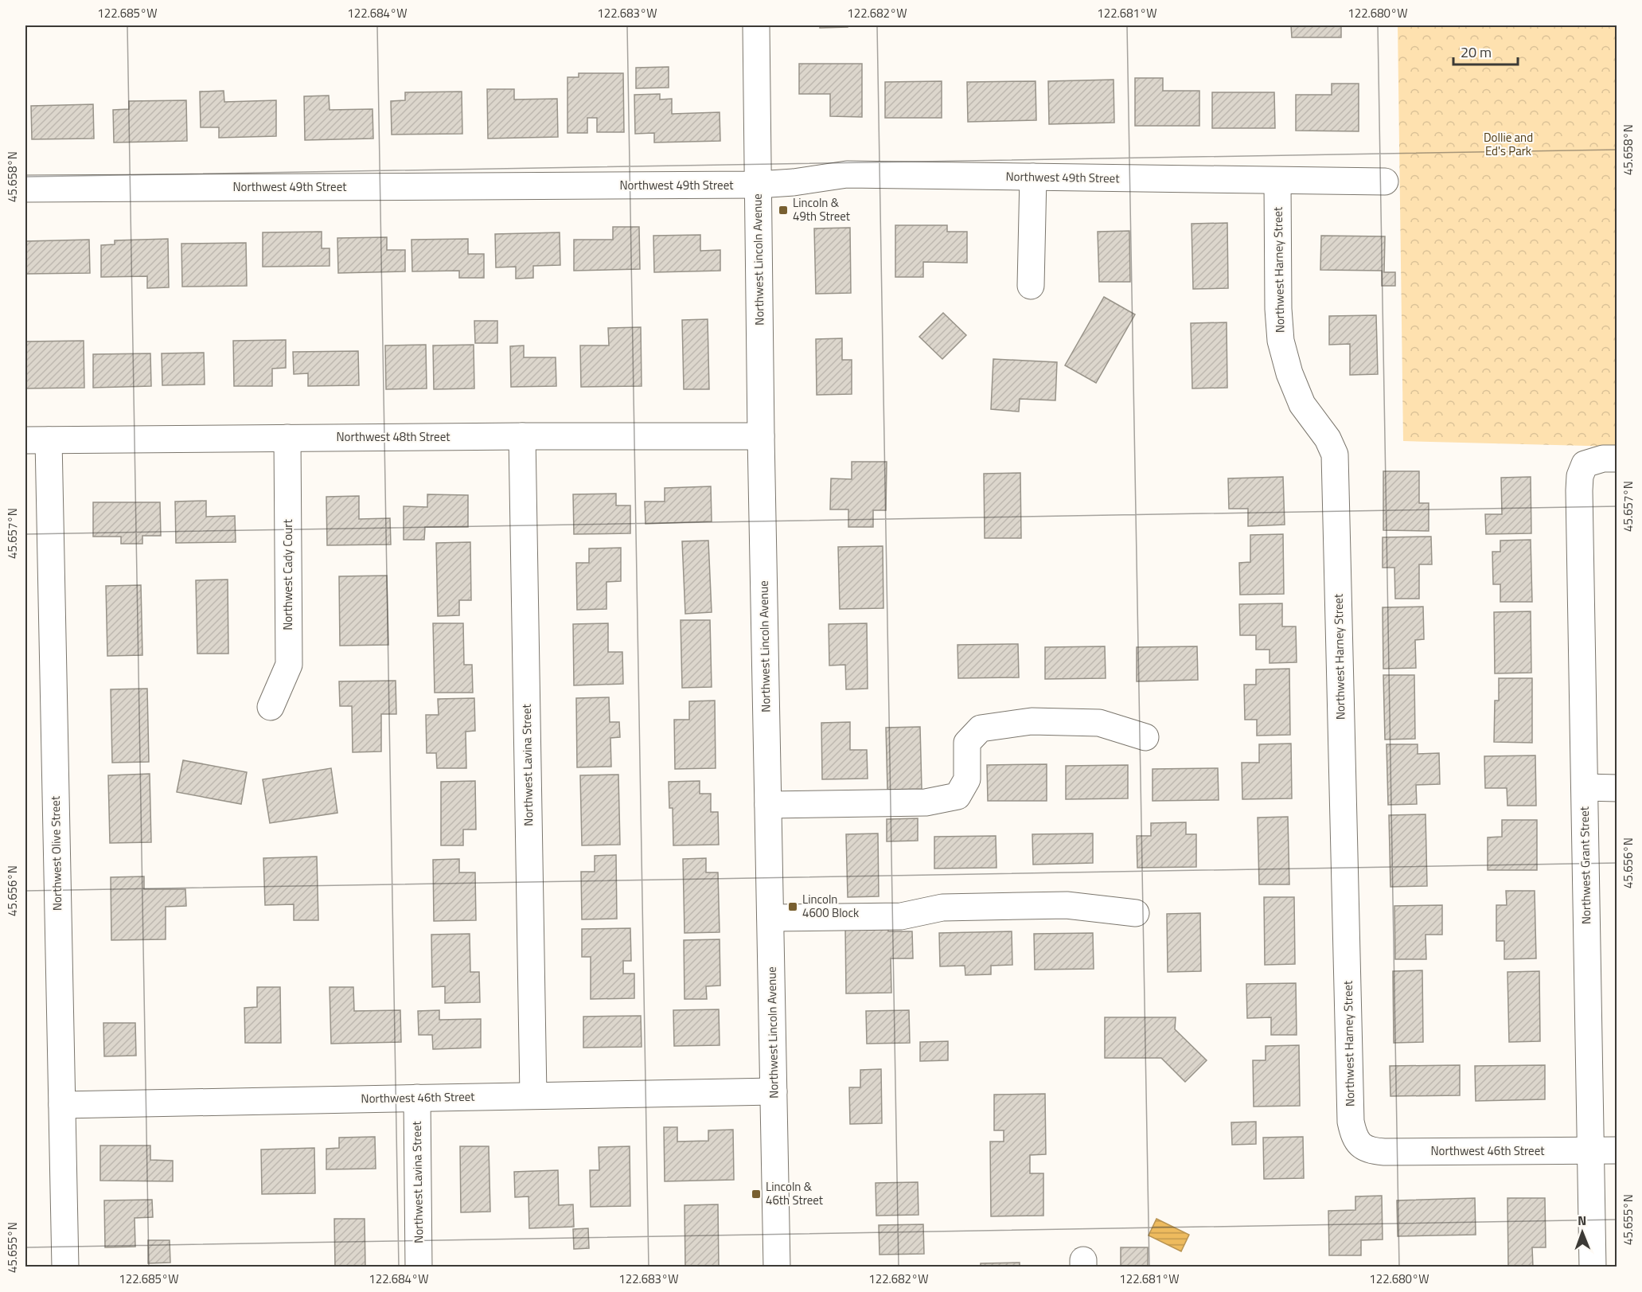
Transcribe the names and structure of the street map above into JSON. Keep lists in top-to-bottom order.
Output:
{
  "streets": {
    "street": [
      "Northwest 49th Street",
      "Northwest Lincoln Avenue",
      "Northwest Harney Street",
      "Northwest 48th Street",
      "Northwest Cady Court",
      "Northwest Lavina Street",
      "Northwest Olive Street",
      "Northwest Grant Street",
      "Northwest 46th Street"
    ]
  },
  "crossings": [
    ["Northwest 49th Street", "Northwest Lincoln Avenue"],
    ["Northwest 49th Street", "Northwest Harney Street"],
    ["Northwest Lincoln Avenue", "Northwest 48th Street"],
    ["Northwest Lincoln Avenue", "Northwest 46th Street"],
    ["Northwest Harney Street", "Northwest 46th Street"],
    ["Northwest 48th Street", "Northwest Cady Court"],
    ["Northwest 48th Street", "Northwest Lavina Street"],
    ["Northwest 48th Street", "Northwest Olive Street"],
    ["Northwest Lavina Street", "Northwest 46th Street"],
    ["Northwest Olive Street", "Northwest 46th Street"],
    ["Northwest Grant Street", "Northwest 46th Street"]
  ],
  "parks": ["Dollie and Ed's Park"],
  "places": {
    "transit": ["Lincoln & 49th Street", "Lincoln 4600 Block", "Lincoln & 46th Street"]
  },
  "scale_bar": "20 m",
  "north": "top",
  "coordinates": [
    "122.685°W",
    "122.684°W",
    "122.683°W",
    "122.682°W",
    "122.681°W",
    "122.680°W",
    "45.658°N",
    "45.657°N",
    "45.656°N",
    "45.655°N"
  ]
}
